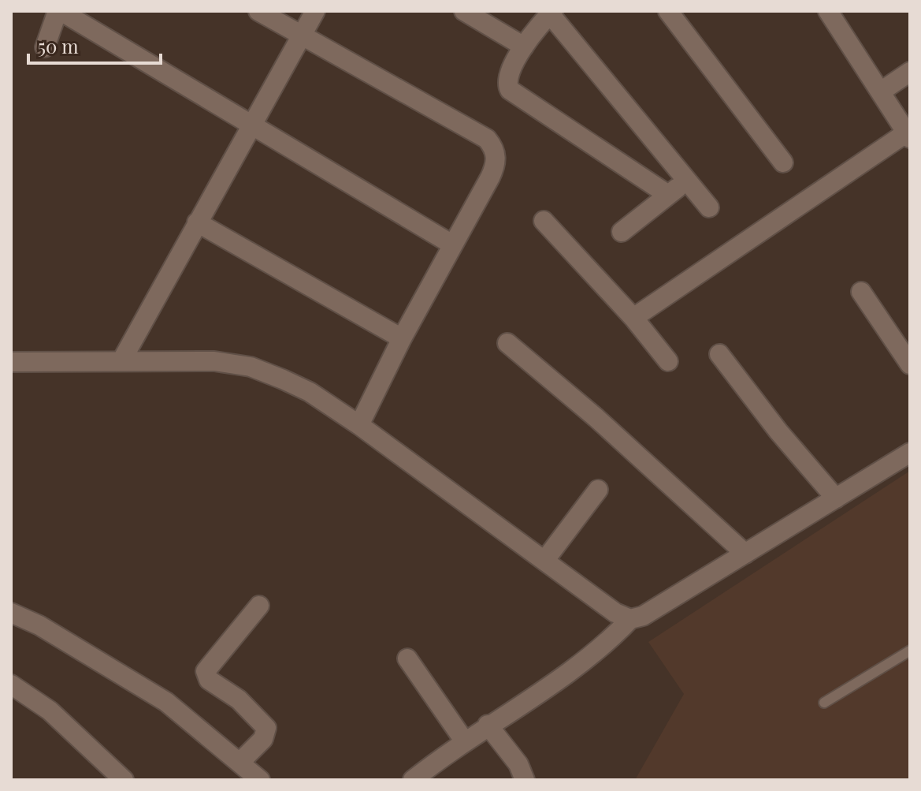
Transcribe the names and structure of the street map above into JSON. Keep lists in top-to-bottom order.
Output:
{
  "scale_bar": "50 m"
}
